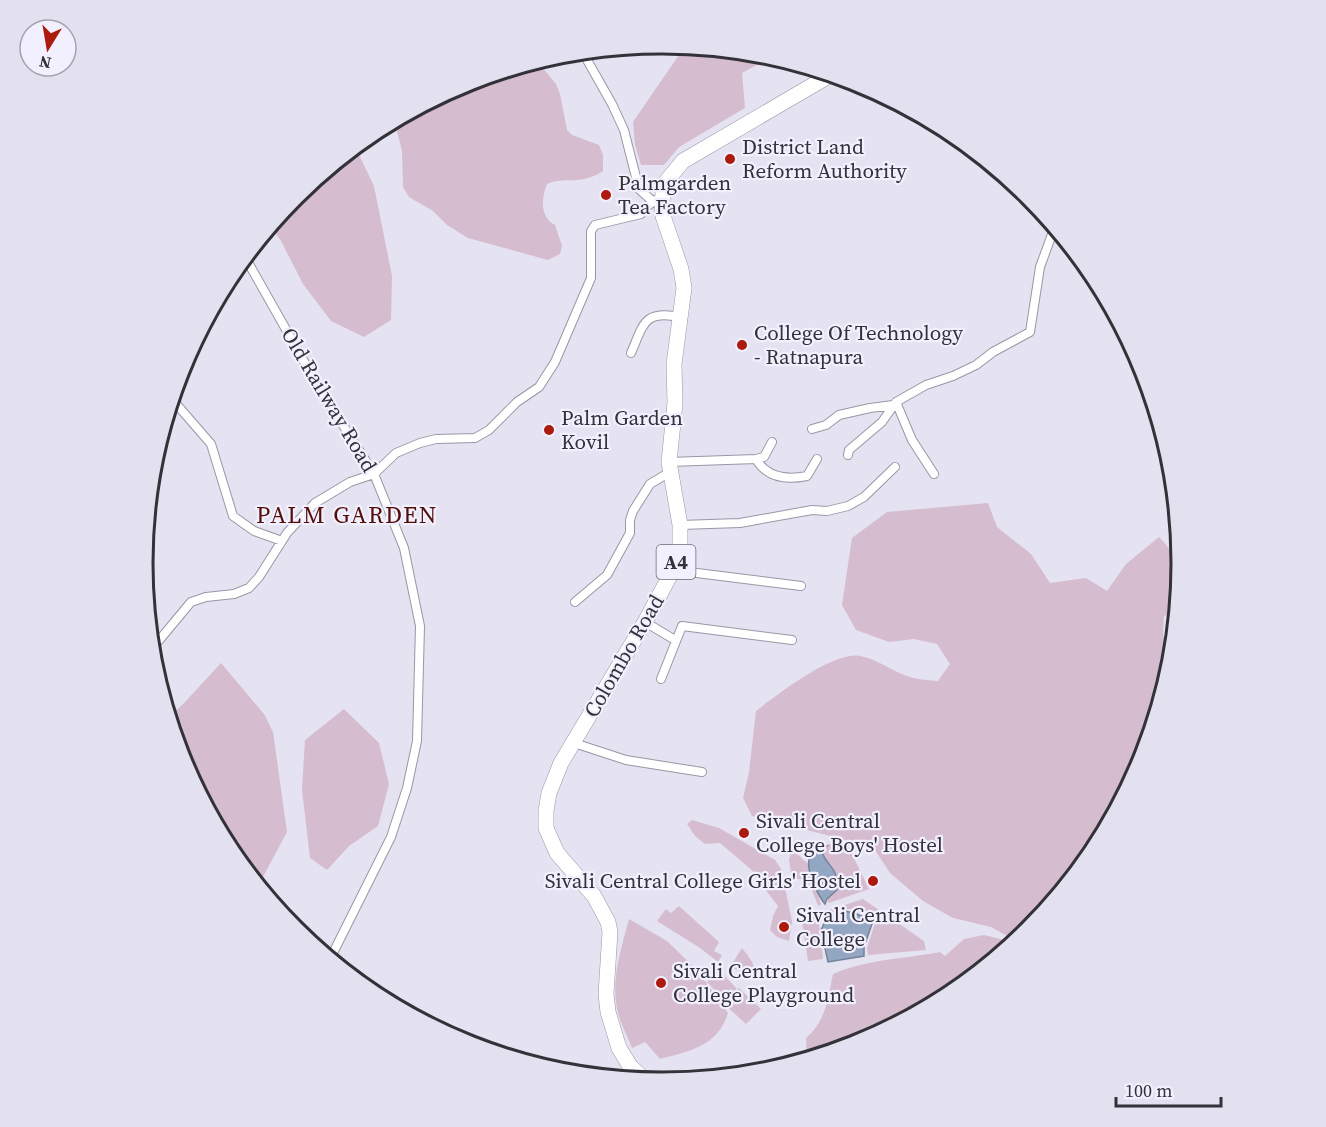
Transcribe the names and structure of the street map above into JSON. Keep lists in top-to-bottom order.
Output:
{
  "streets": {
    "highway": ["A4", "Colombo Road"],
    "street": ["Old Railway Road"]
  },
  "districts": ["PALM GARDEN"],
  "places": [
    "District Land Reform Authority",
    "Palmgarden Tea Factory",
    "College Of Technology - Ratnapura",
    "Palm Garden Kovil",
    "Sivali Central College Boys' Hostel",
    "Sivali Central College Girls' Hostel",
    "Sivali Central College",
    "Sivali Central College Playground"
  ],
  "scale_bar": "100 m",
  "north": "bottom"
}
